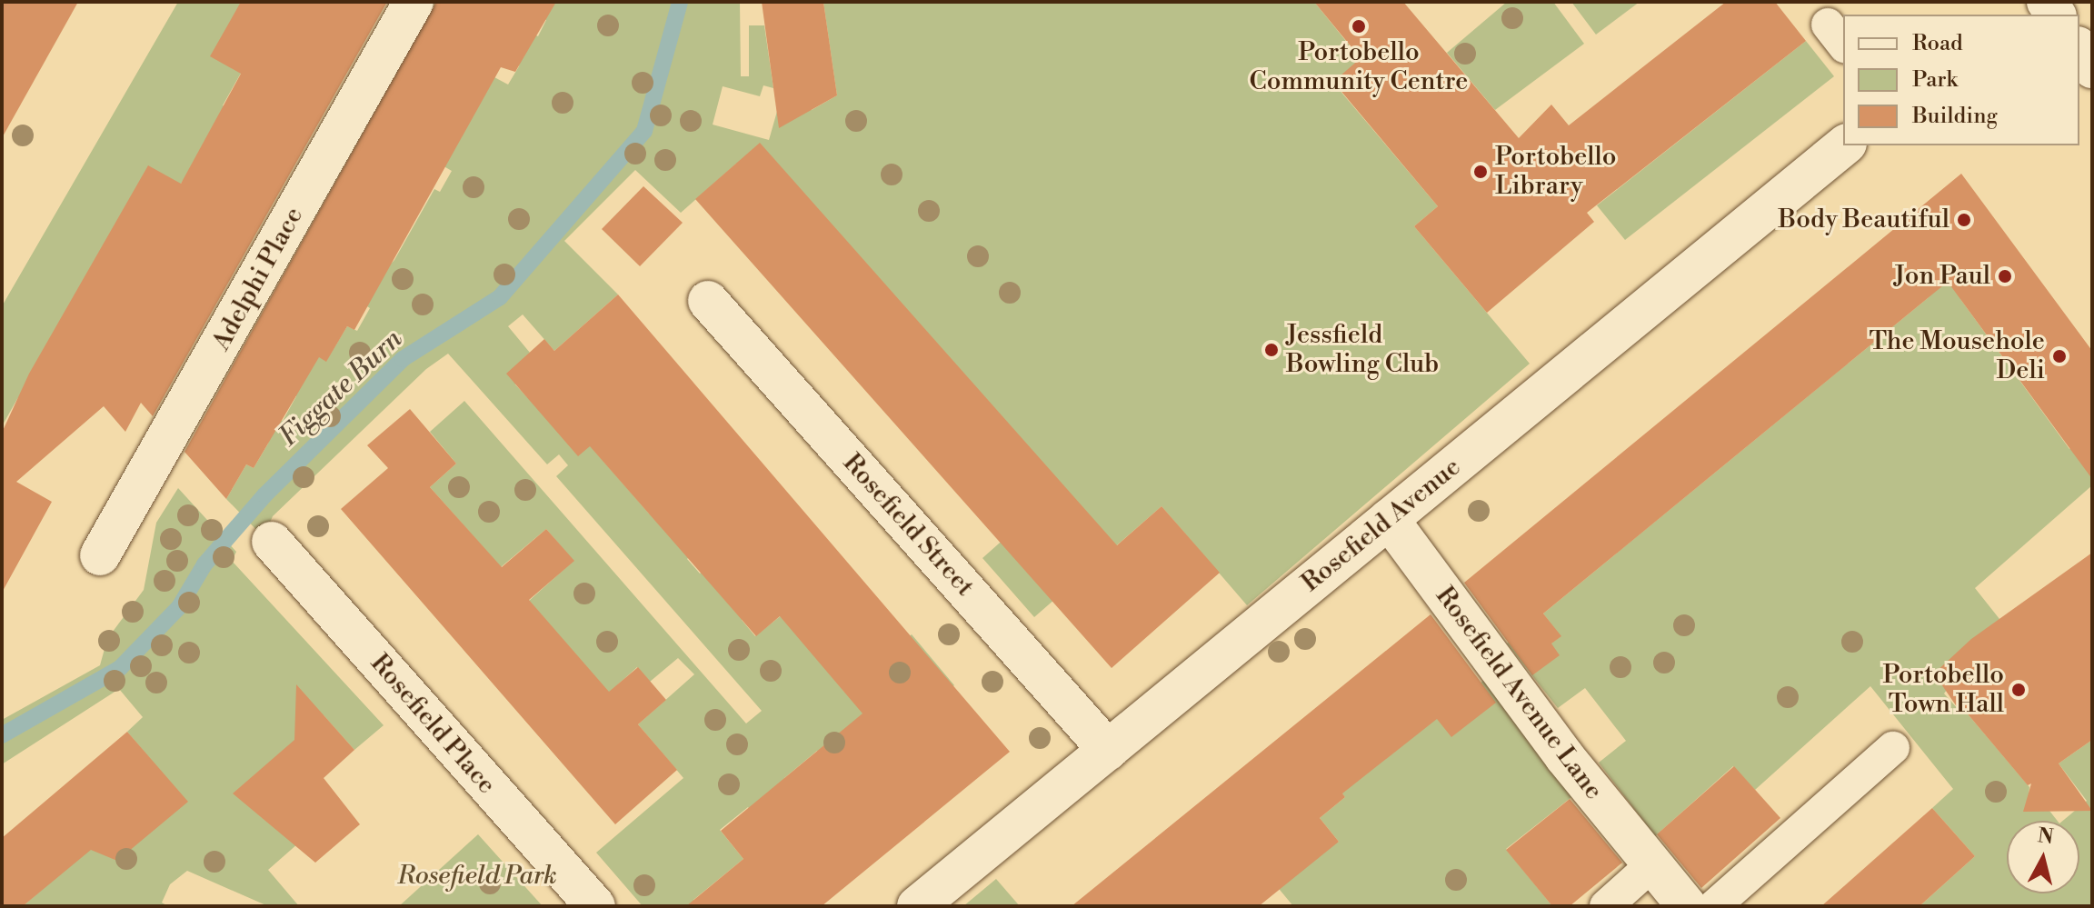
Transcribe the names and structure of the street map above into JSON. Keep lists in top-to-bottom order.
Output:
{
  "streets": {
    "street": [
      "Adelphi Place",
      "Rosefield Street",
      "Rosefield Avenue",
      "Rosefield Avenue Lane",
      "Rosefield Place"
    ]
  },
  "crossings": [
    ["Rosefield Street", "Rosefield Avenue"],
    ["Rosefield Avenue", "Rosefield Avenue Lane"]
  ],
  "water": ["Figgate Burn"],
  "parks": ["Rosefield Park"],
  "places": [
    "Portobello Community Centre",
    "Portobello Library",
    "Body Beautiful",
    "Jon Paul",
    "Jessfield Bowling Club",
    "The Mousehole Deli",
    "Portobello Town Hall"
  ],
  "legend": ["Road", "Park", "Building"],
  "north": "top"
}
